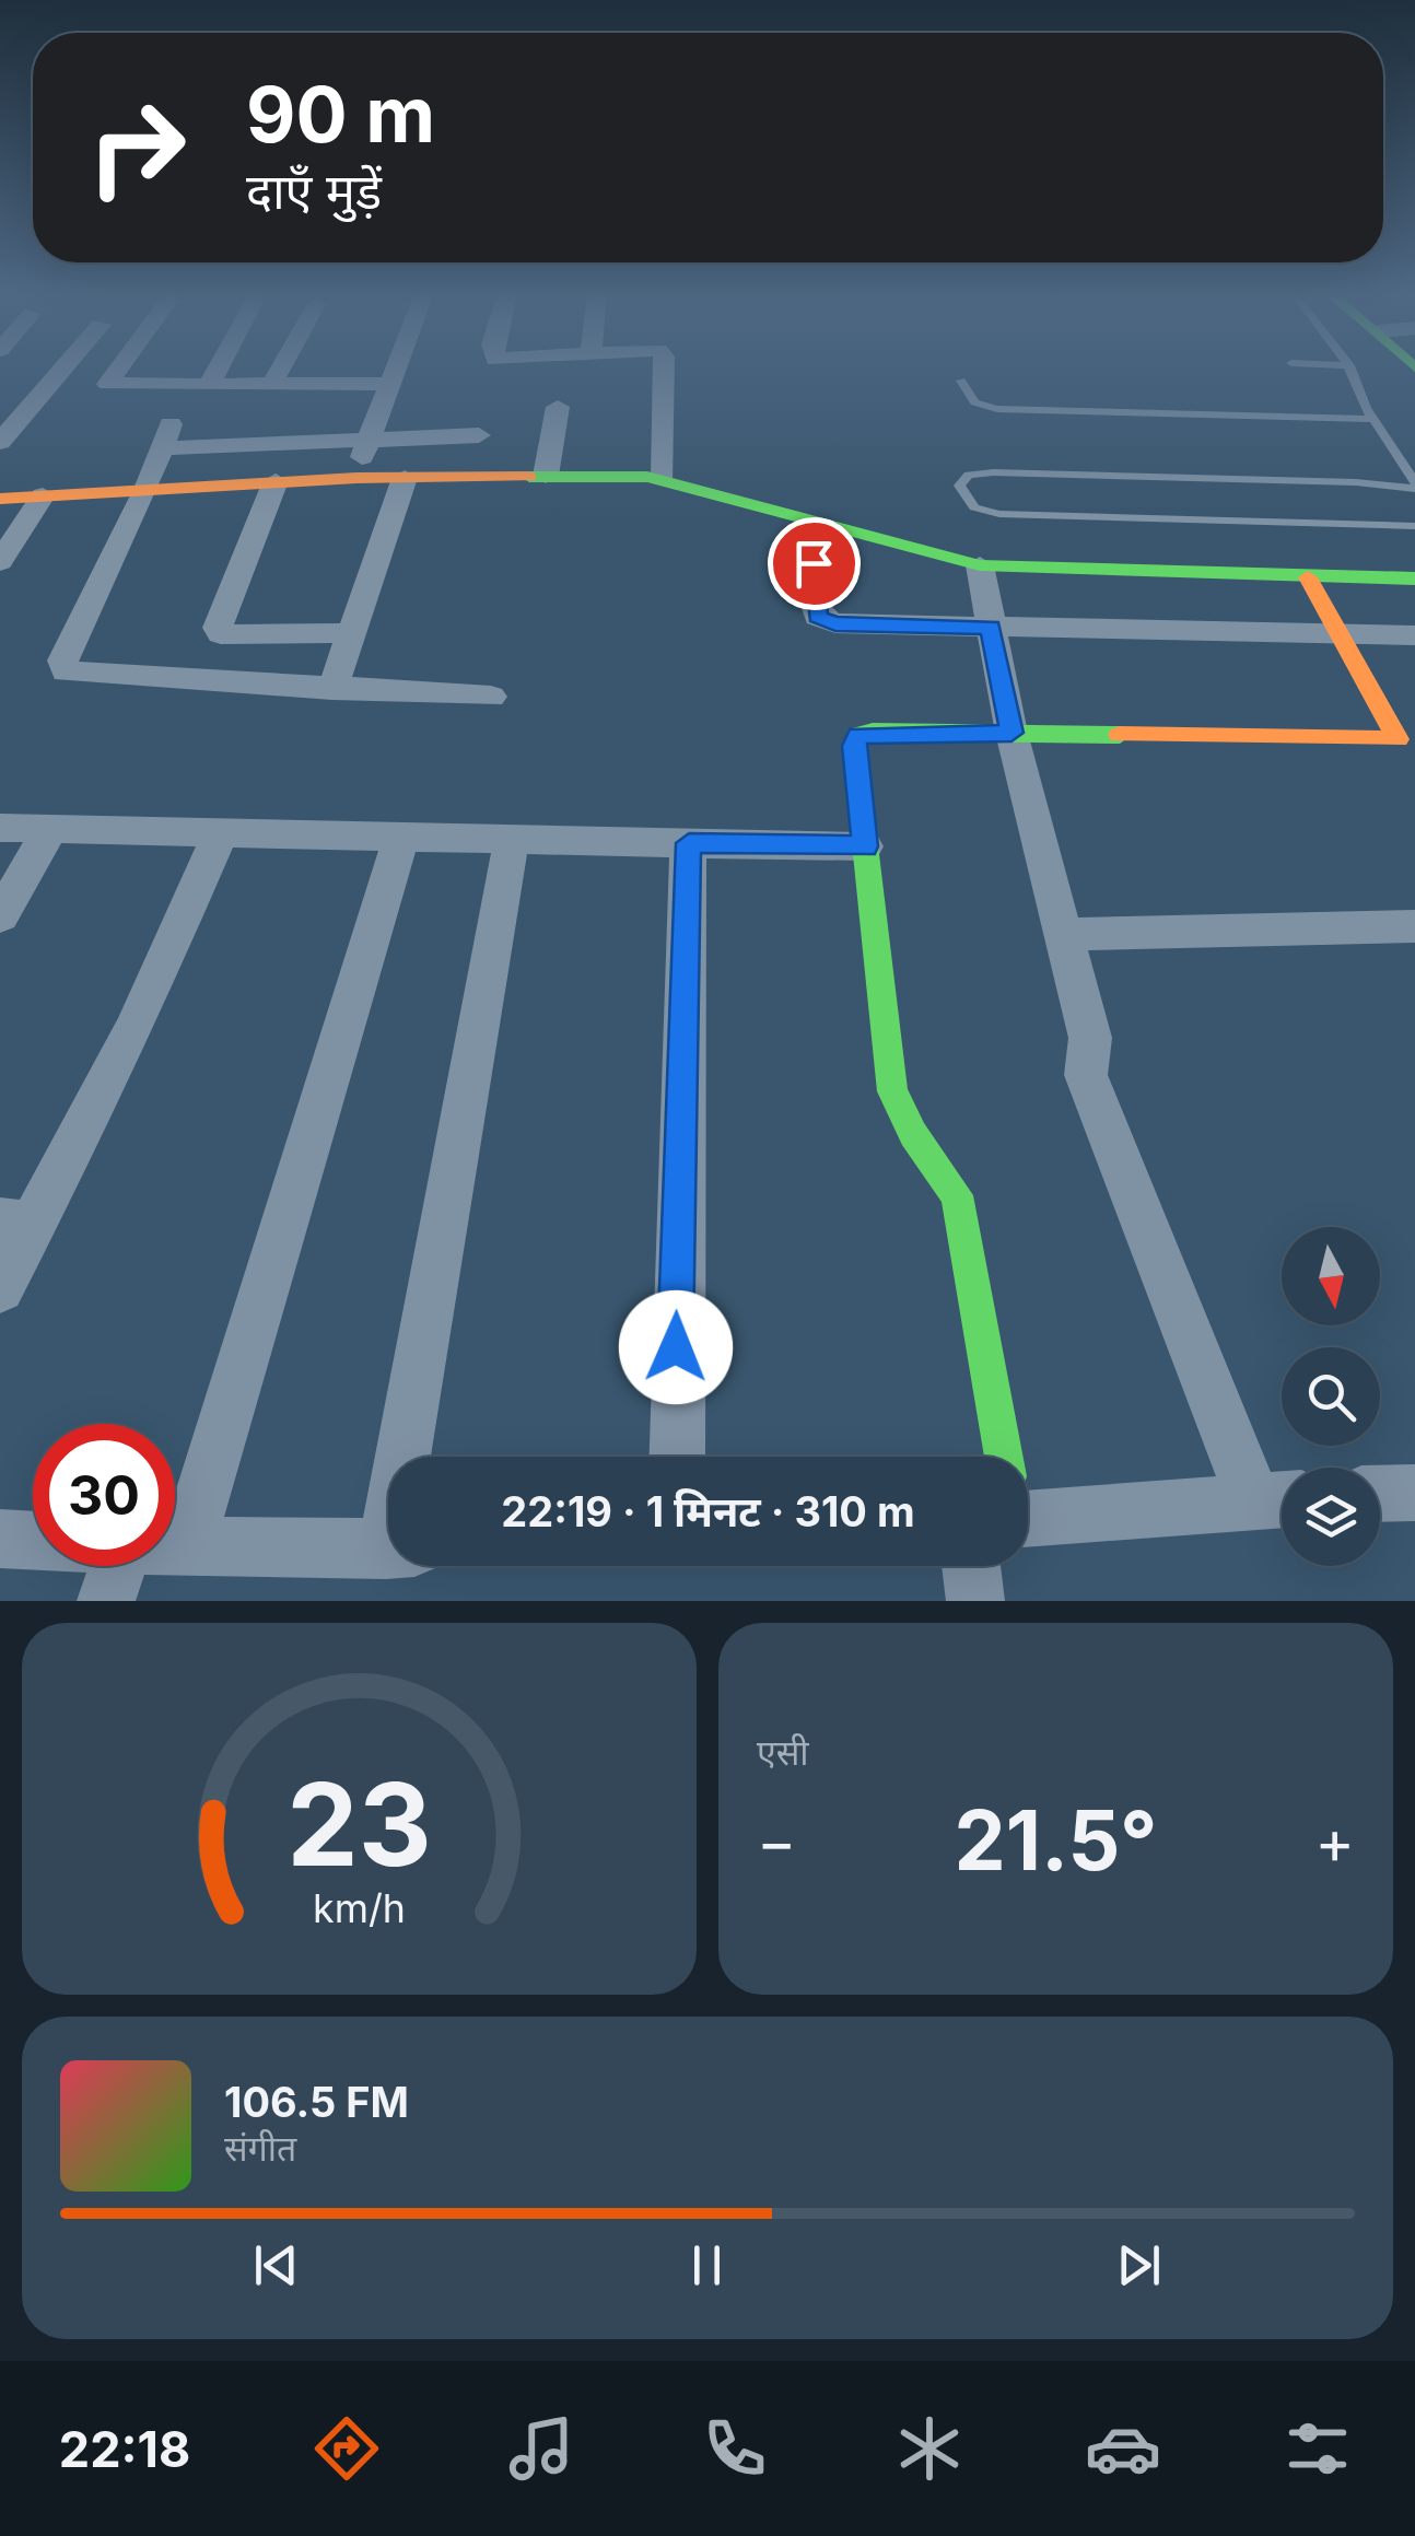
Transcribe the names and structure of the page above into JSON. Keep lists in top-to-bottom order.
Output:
{
  "north": "bottom",
  "page": {
    "turn": ["90 m", "दाएँ मुड़ें"],
    "limit": "30",
    "trip": "22:19 · 1 मिनट · 310 m",
    "tile": "एसी",
    "heat": ["−", "21.5°", "+"],
    "song": ["106.5 FM", "संगीत"],
    "tabs": "22:18",
    "gauge": ["23", "km/h"]
  }
}
